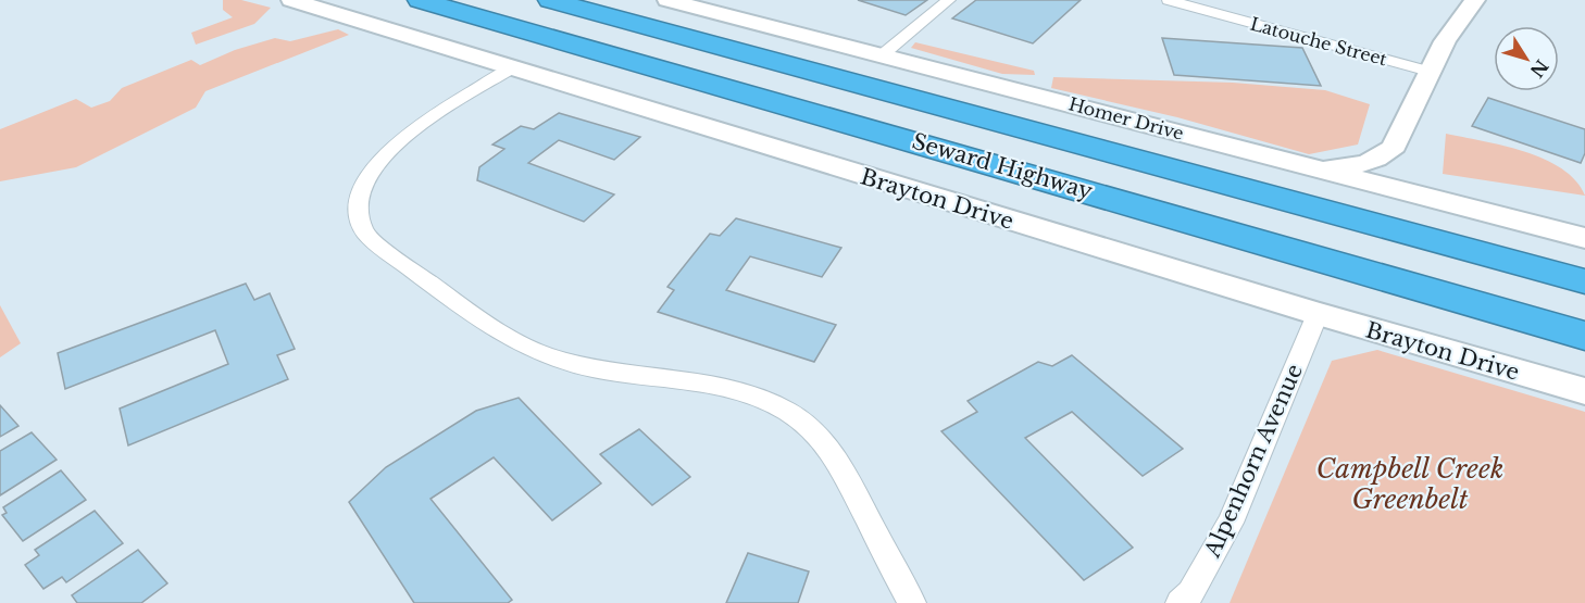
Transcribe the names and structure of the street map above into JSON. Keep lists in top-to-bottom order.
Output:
{
  "streets": {
    "highway": ["Seward Highway"],
    "main road": ["Homer Drive", "Brayton Drive"],
    "street": ["Latouche Street", "Alpenhorn Avenue"]
  },
  "crossings": [
    ["Brayton Drive", "Alpenhorn Avenue"]
  ],
  "parks": ["Campbell Creek Greenbelt"],
  "north": "bottom right"
}
